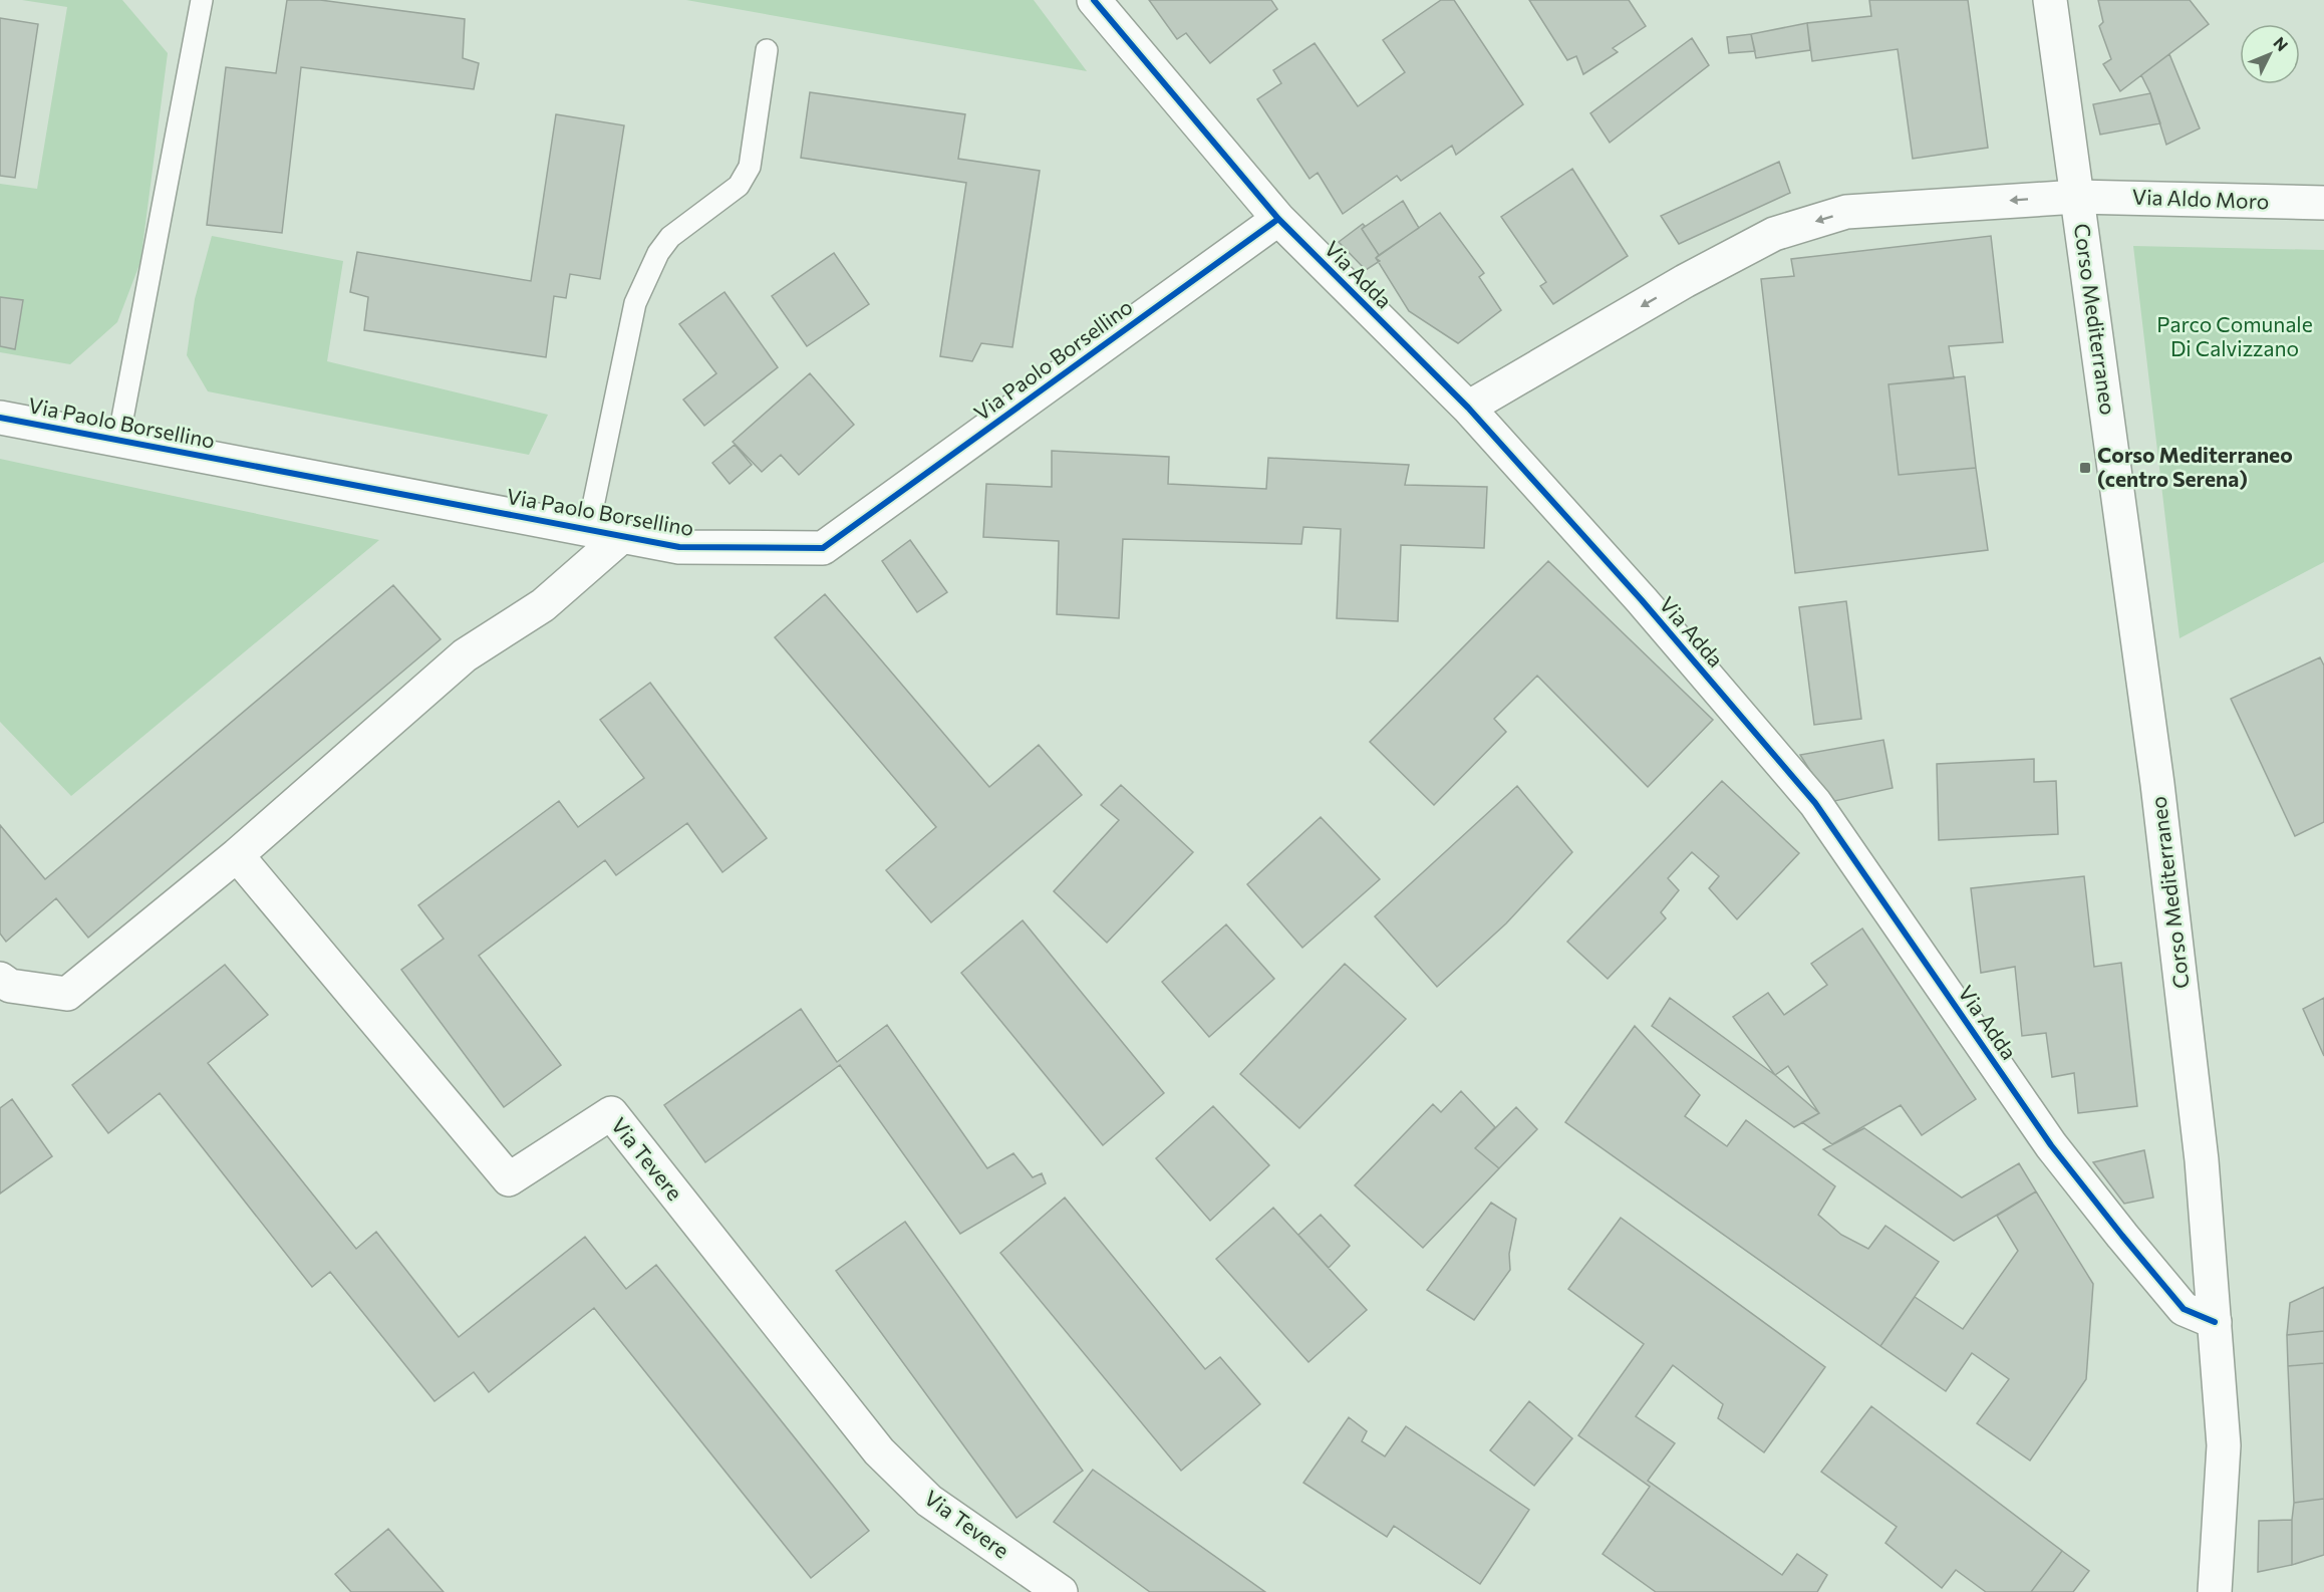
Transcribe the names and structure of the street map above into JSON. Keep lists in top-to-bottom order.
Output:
{
  "streets": {
    "street": [
      "Via Aldo Moro",
      "Via Adda",
      "Corso Mediterraneo",
      "Via Paolo Borsellino",
      "Via Tevere"
    ]
  },
  "crossings": [
    ["Via Aldo Moro", "Via Adda"],
    ["Via Aldo Moro", "Corso Mediterraneo"],
    ["Via Adda", "Corso Mediterraneo"],
    ["Via Adda", "Via Paolo Borsellino"]
  ],
  "one_way": ["Via Aldo Moro"],
  "parks": ["Parco Comunale Di Calvizzano"],
  "places": {
    "transit": ["Corso Mediterraneo (centro Serena)"]
  },
  "north": "top right"
}
